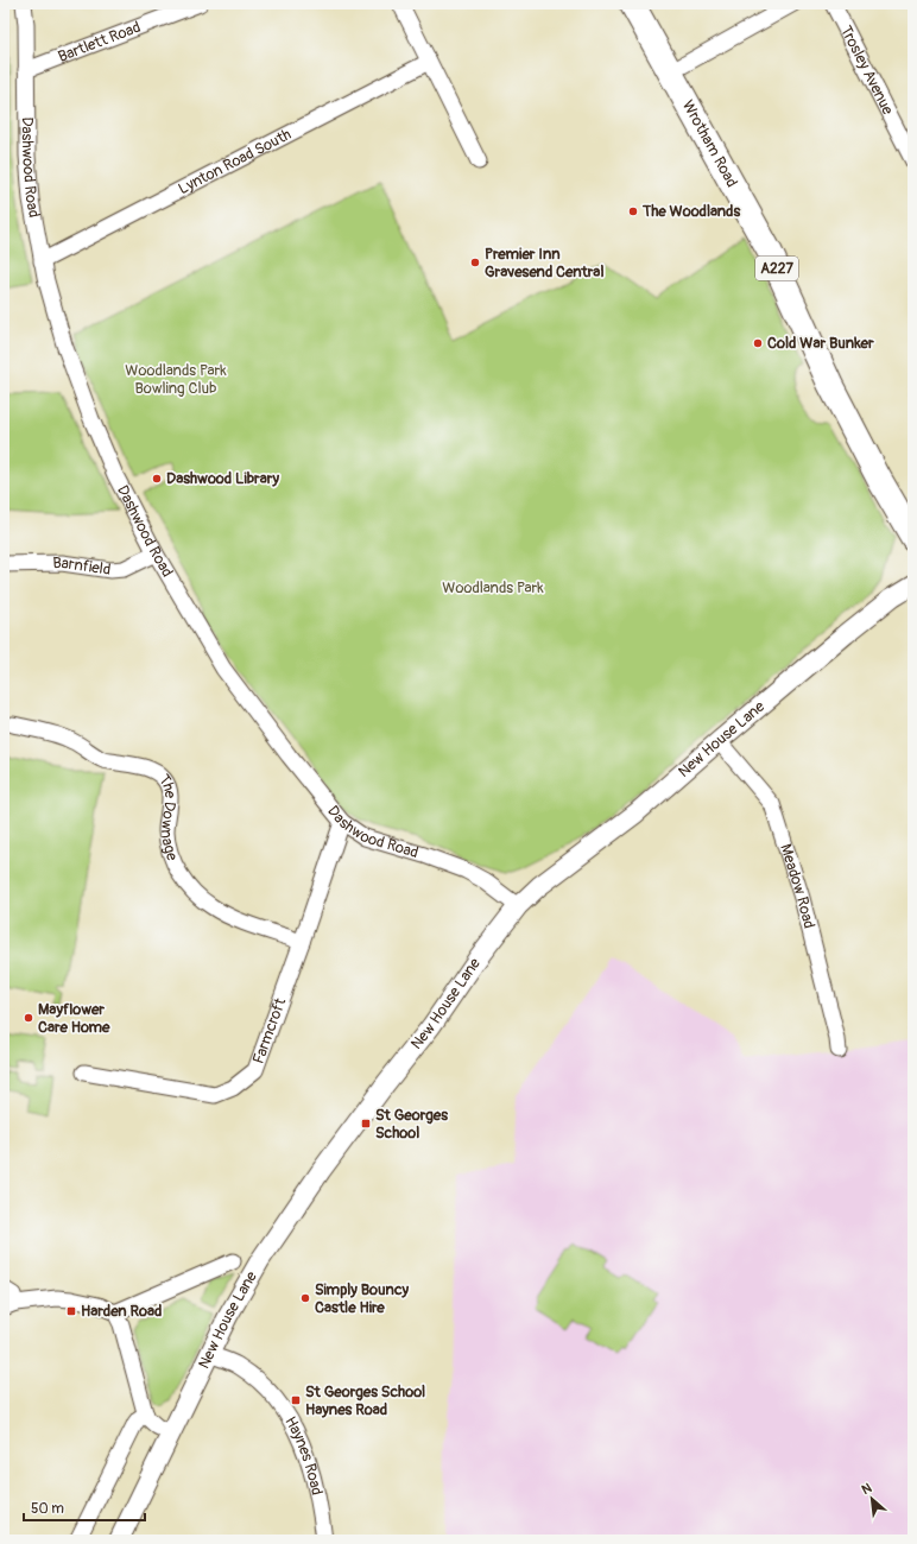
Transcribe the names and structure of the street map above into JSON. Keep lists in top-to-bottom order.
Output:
{
  "streets": {
    "main road": ["Wrotham Road", "A227"],
    "street": [
      "Bartlett Road",
      "Trosley Avenue",
      "Lynton Road South",
      "Dashwood Road",
      "Barnfield",
      "New House Lane",
      "The Downage",
      "Meadow Road",
      "Farmcroft",
      "Haynes Road"
    ]
  },
  "crossings": [
    ["Bartlett Road", "Dashwood Road"],
    ["Lynton Road South", "Dashwood Road"],
    ["Dashwood Road", "Barnfield"],
    ["Dashwood Road", "New House Lane"],
    ["Dashwood Road", "Farmcroft"],
    ["New House Lane", "Meadow Road"],
    ["New House Lane", "Haynes Road"],
    ["The Downage", "Farmcroft"]
  ],
  "parks": ["Woodlands Park Bowling Club", "Woodlands Park"],
  "places": {
    "other": [
      "The Woodlands",
      "Premier Inn Gravesend Central",
      "Cold War Bunker",
      "Dashwood Library",
      "Mayflower Care Home",
      "Simply Bouncy Castle Hire"
    ],
    "transit": ["St Georges School", "Harden Road", "St Georges School Haynes Road"]
  },
  "scale_bar": "50 m",
  "north": "top left"
}
